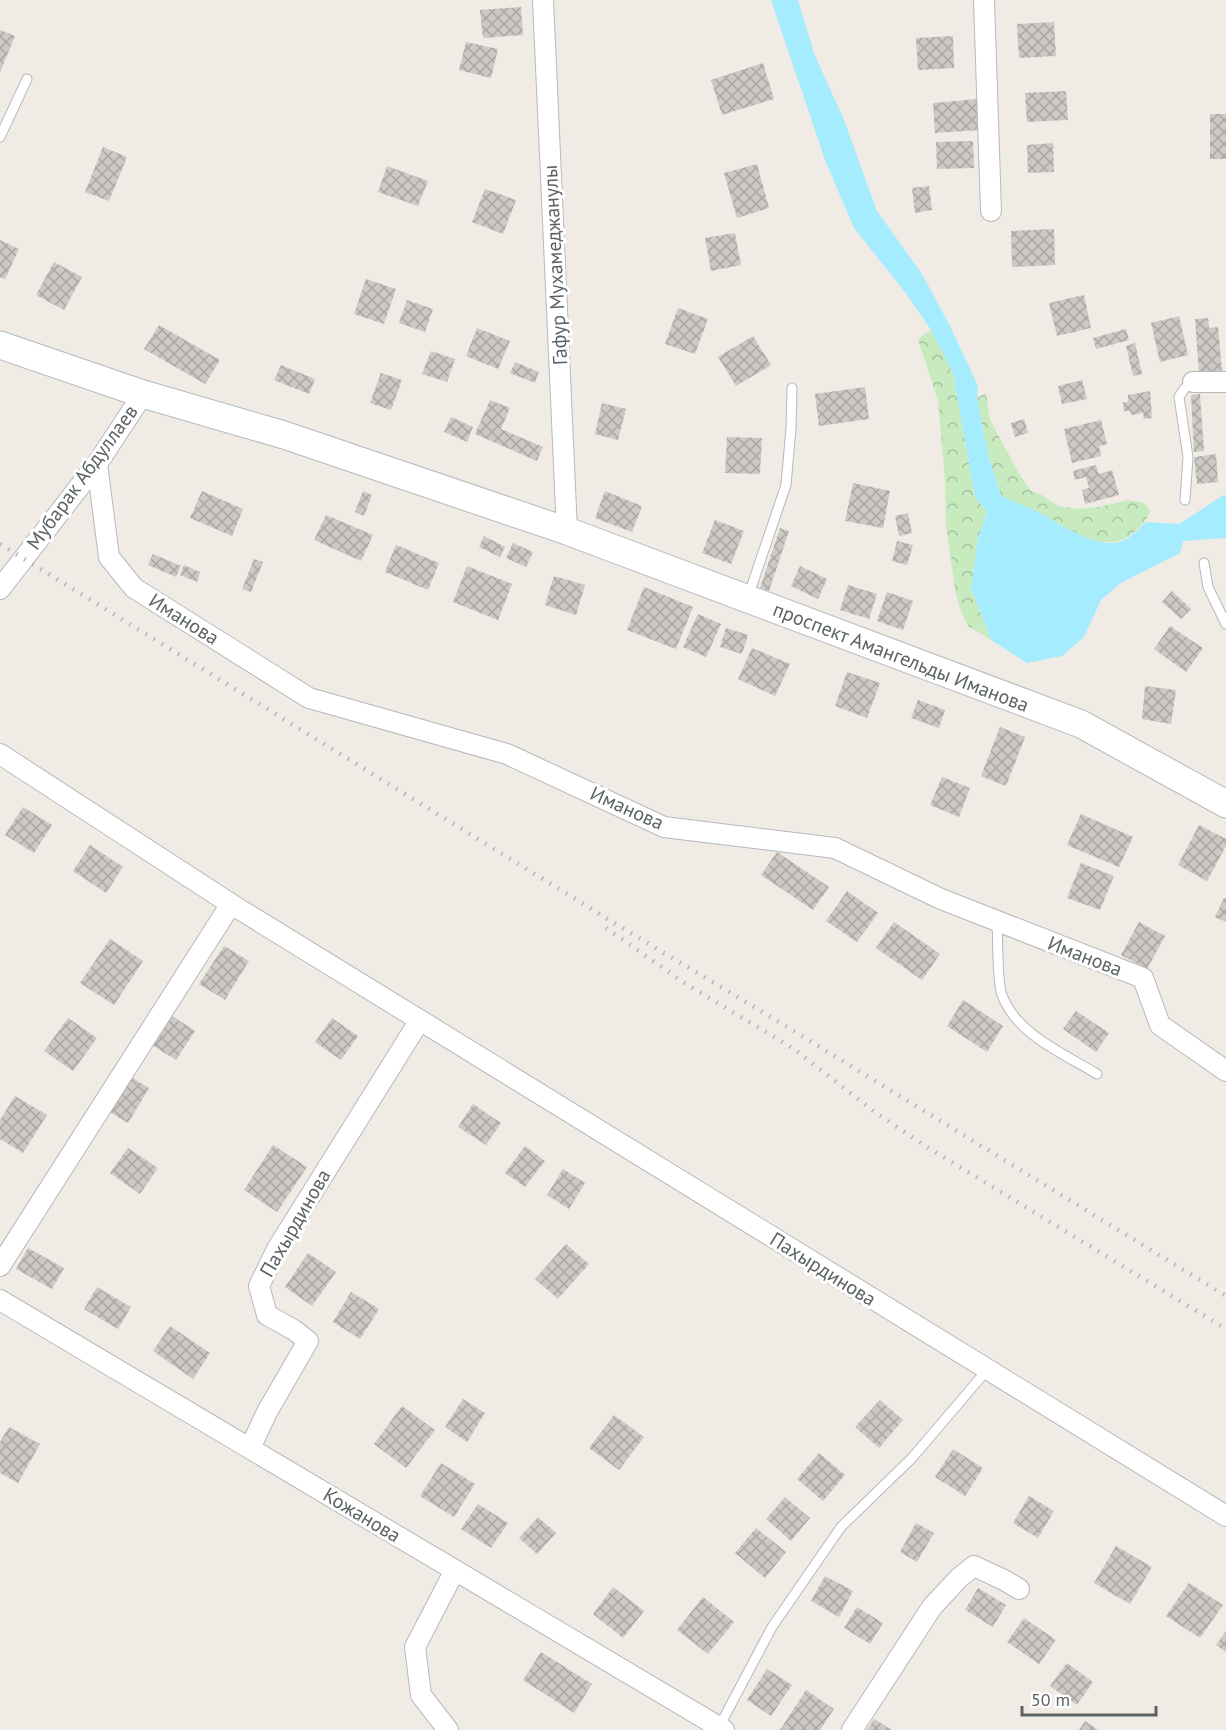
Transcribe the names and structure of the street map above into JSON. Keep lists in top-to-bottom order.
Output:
{
  "streets": {
    "main road": ["проспект Амангельды Иманова"],
    "street": [
      "Гафур Мухамеджанулы",
      "Мубарак Абдуллаев",
      "Иманова",
      "Пахырдинова",
      "Кожанова"
    ]
  },
  "crossings": [
    ["Гафур Мухамеджанулы", "проспект Амангельды Иманова"],
    ["Мубарак Абдуллаев", "Иманова"],
    ["Пахырдинова", "Кожанова"]
  ],
  "scale_bar": "50 m"
}
